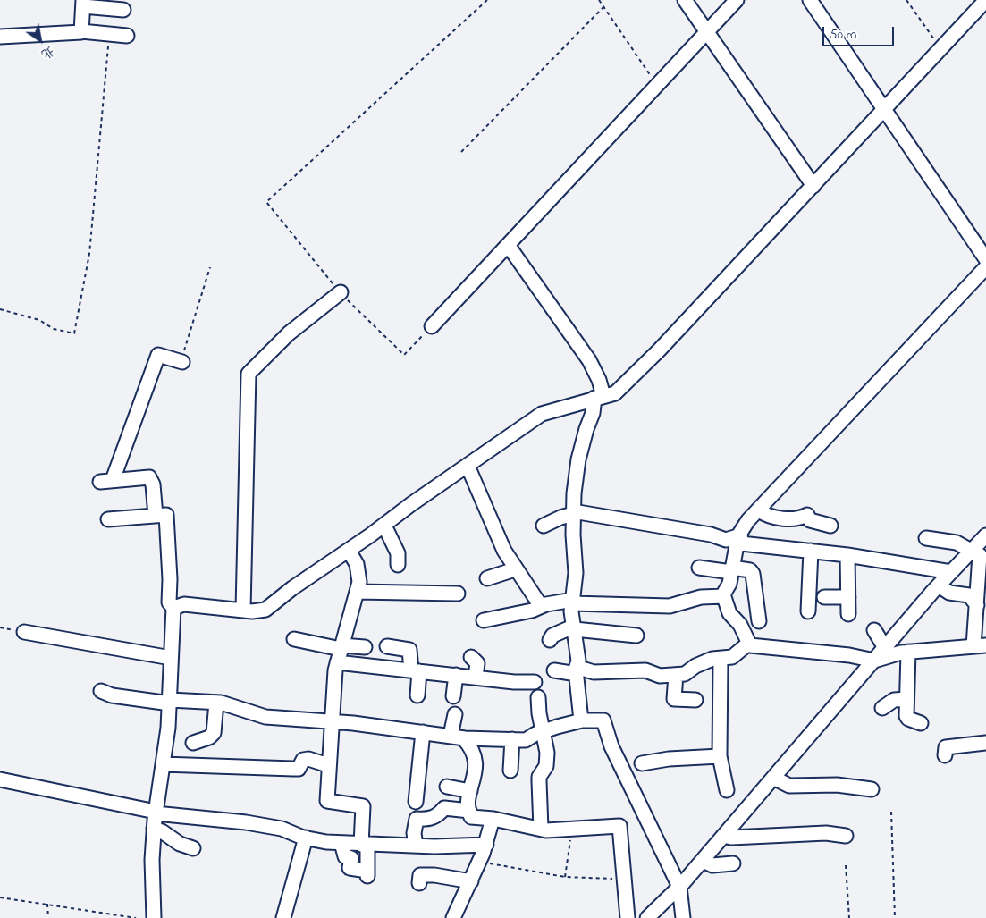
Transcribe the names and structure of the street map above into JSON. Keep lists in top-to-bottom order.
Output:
{
  "scale_bar": "50 m",
  "north": "bottom right"
}
